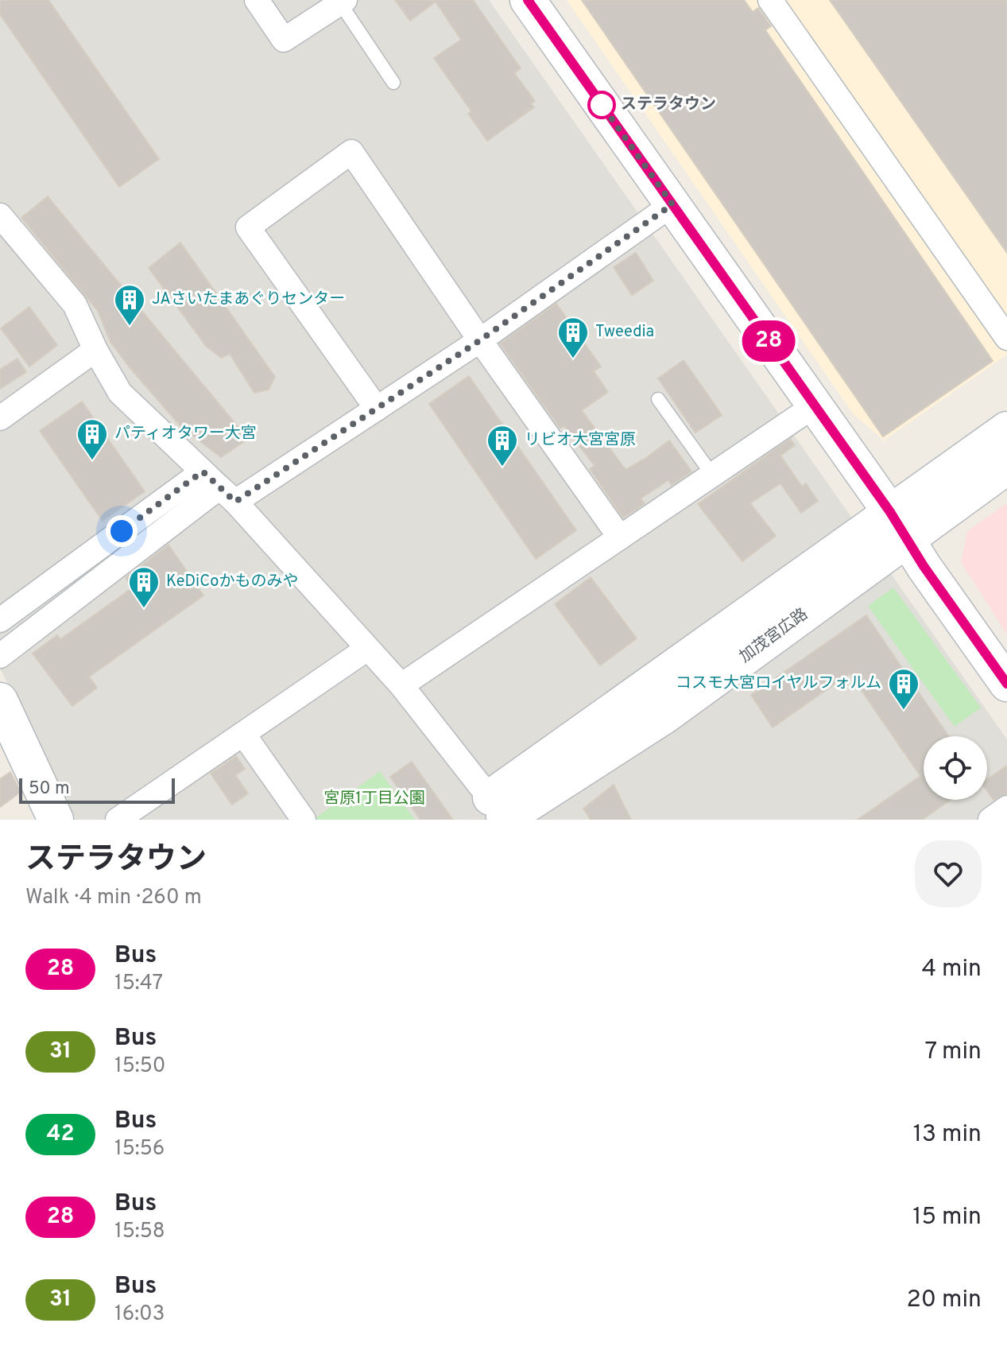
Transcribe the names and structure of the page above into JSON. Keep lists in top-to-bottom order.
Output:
{
  "parks": ["宮原1丁目公園"],
  "places": {
    "other": ["ステラタウン"],
    "building": [
      "JAさいたまあぐりセンター",
      "Tweedia",
      "パティオタワー大宮",
      "リビオ大宮宮原",
      "KeDiCoかものみや",
      "コスモ大宮ロイヤルフォルム"
    ]
  },
  "lines": ["bus line 28"],
  "scale_bar": "50 m",
  "page": {
    "on_map": "28",
    "scale": "50 m",
    "heading": ["ステラタウン", "Walk · 4 min · 260 m"],
    "list": [
      {
        "mark": "28",
        "name": "Bus",
        "note": "15:47",
        "value": "4 min"
      },
      {
        "mark": "31",
        "name": "Bus",
        "note": "15:50",
        "value": "7 min"
      },
      {
        "mark": "42",
        "name": "Bus",
        "note": "15:56",
        "value": "13 min"
      },
      {
        "mark": "28",
        "name": "Bus",
        "note": "15:58",
        "value": "15 min"
      },
      {
        "mark": "31",
        "name": "Bus",
        "note": "16:03",
        "value": "20 min"
      }
    ]
  }
}
